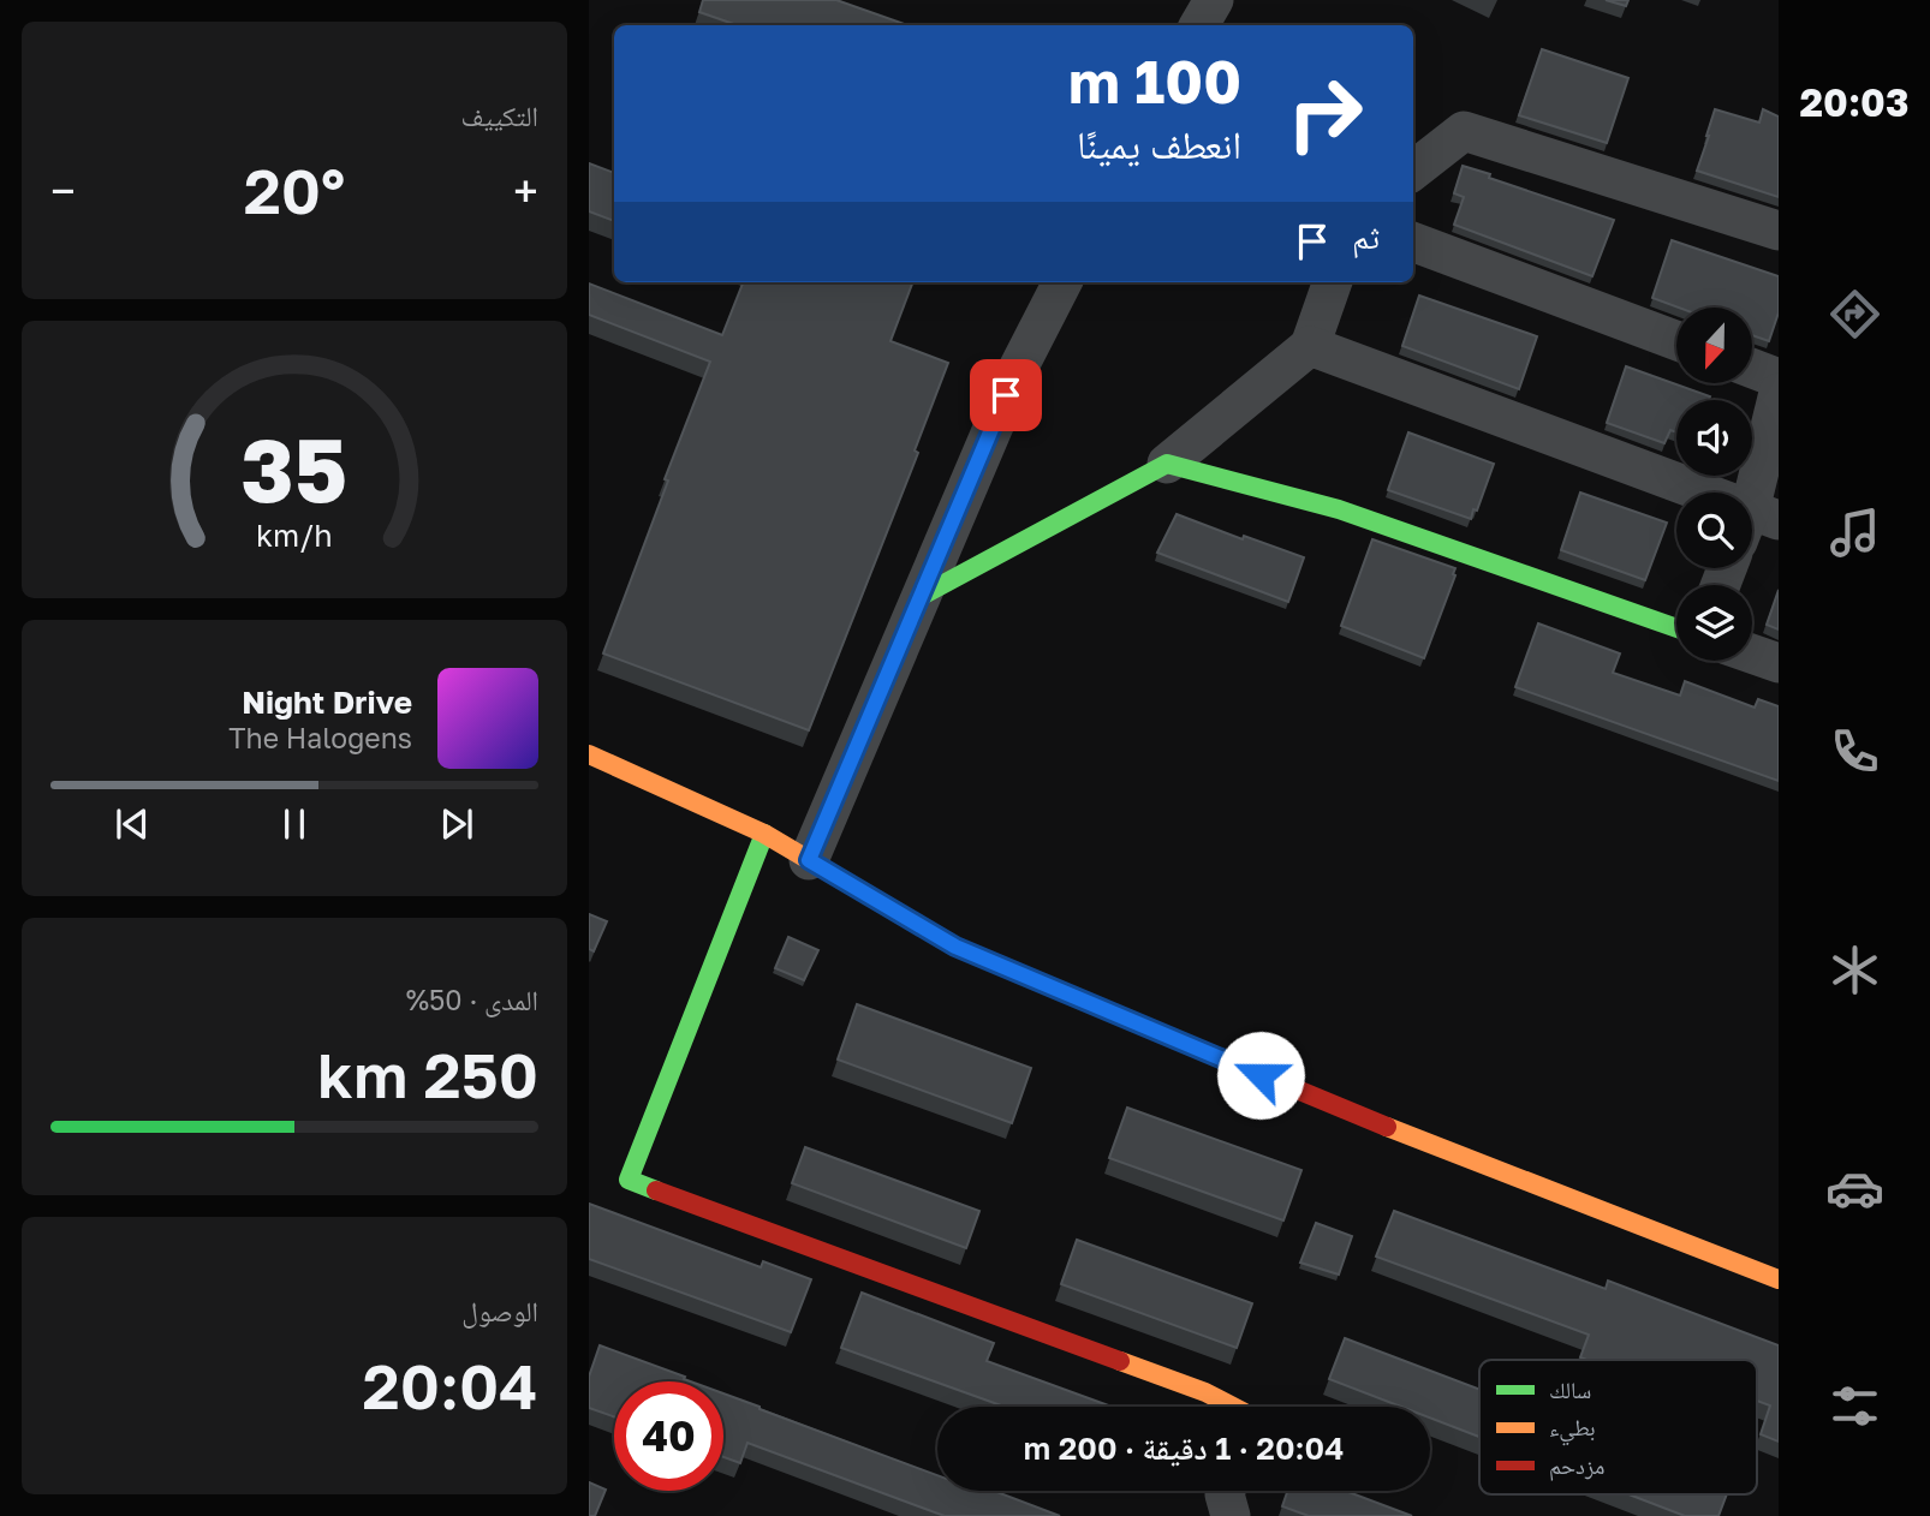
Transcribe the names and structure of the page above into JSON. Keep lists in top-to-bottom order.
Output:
{
  "legend": ["سالك", "بطيء", "مزدحم"],
  "north": "bottom",
  "page": {
    "tabs": "20:03",
    "tile": [
      "التكييف",
      ["المدى · 50%", "250 km"],
      ["الوصول", "20:04"]
    ],
    "turn": ["100 m", "انعطف يمينًا"],
    "heat": ["−", "20°", "+"],
    "then": "ثم",
    "song": ["Night Drive", "The Halogens"],
    "limit": "40",
    "trip": "20:04 · 1 دقيقة · 200 m",
    "gauge": ["35", "km/h"]
  }
}
